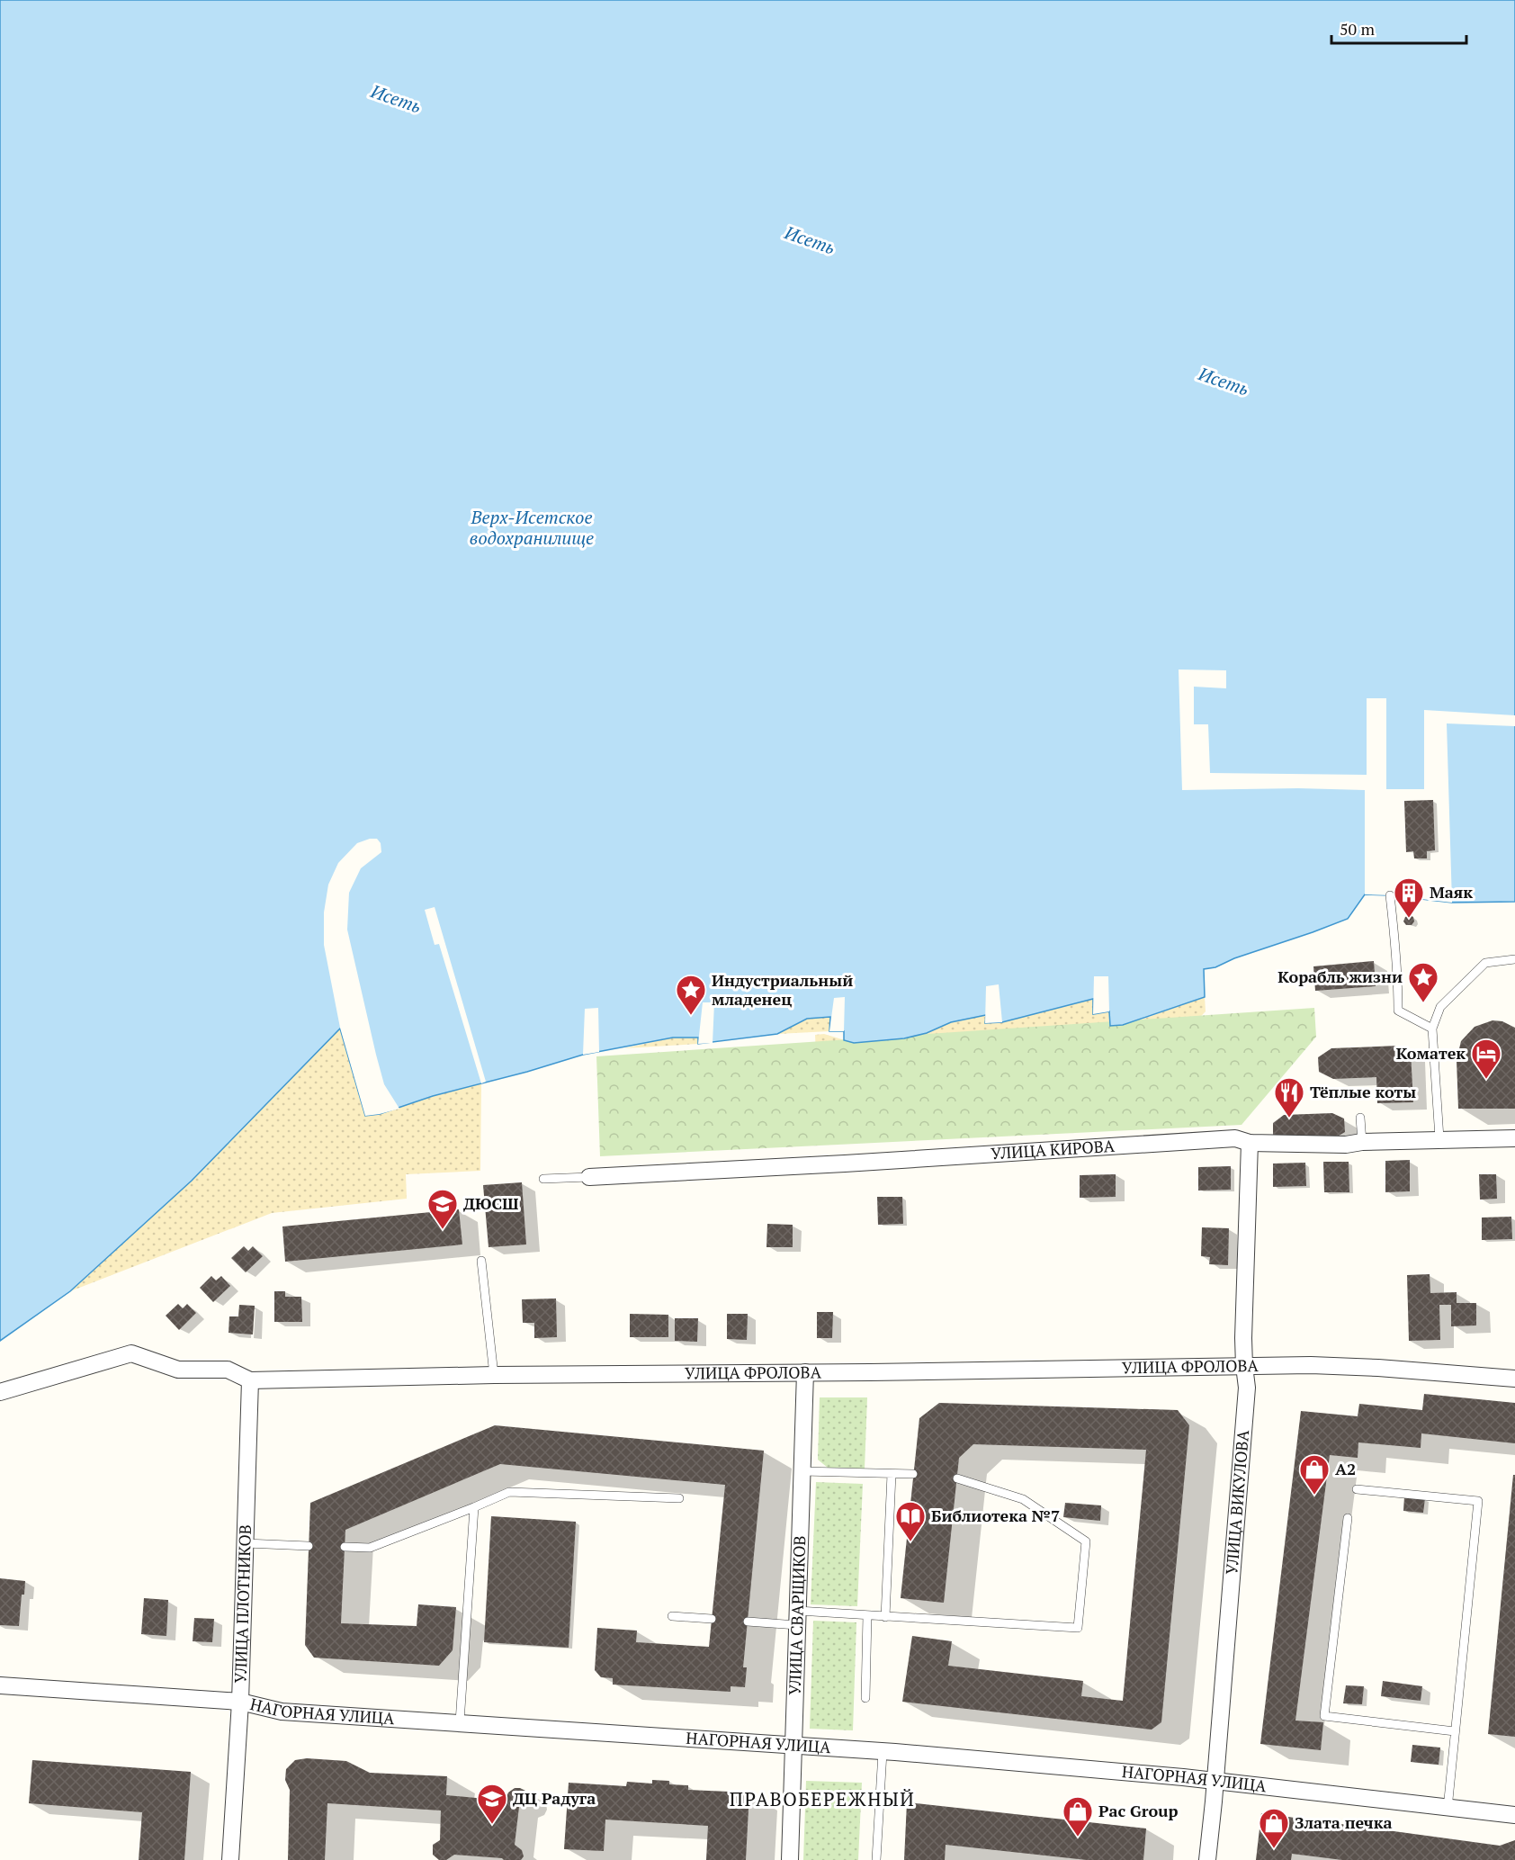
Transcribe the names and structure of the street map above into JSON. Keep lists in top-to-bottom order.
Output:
{
  "streets": {
    "street": [
      "УЛИЦА КИРОВА",
      "УЛИЦА ФРОЛОВА",
      "УЛИЦА ВИКУЛОВА",
      "УЛИЦА ПЛОТНИКОВ",
      "УЛИЦА СВАРЩИКОВ",
      "НАГОРНАЯ УЛИЦА"
    ]
  },
  "crossings": [
    ["УЛИЦА КИРОВА", "УЛИЦА ВИКУЛОВА"],
    ["УЛИЦА ФРОЛОВА", "УЛИЦА ВИКУЛОВА"],
    ["УЛИЦА ФРОЛОВА", "УЛИЦА ПЛОТНИКОВ"],
    ["УЛИЦА ФРОЛОВА", "УЛИЦА СВАРЩИКОВ"],
    ["УЛИЦА ВИКУЛОВА", "НАГОРНАЯ УЛИЦА"],
    ["УЛИЦА ПЛОТНИКОВ", "НАГОРНАЯ УЛИЦА"],
    ["УЛИЦА СВАРЩИКОВ", "НАГОРНАЯ УЛИЦА"]
  ],
  "districts": ["ПРАВОБЕРЕЖНЫЙ"],
  "water": ["Исеть", "Верх-Исетское водохранилище"],
  "places": {
    "building": ["Маяк"],
    "place": ["Корабль жизни", "Индустриальный младенец"],
    "hotel": ["Коматек"],
    "restaurant": ["Тёплые коты"],
    "school or university": ["ДЮСШ", "ДЦ Радуга"],
    "shop": ["А2", "Pac Group", "Злата печка"],
    "library": ["Библиотека №7"]
  },
  "scale_bar": "50 m"
}
